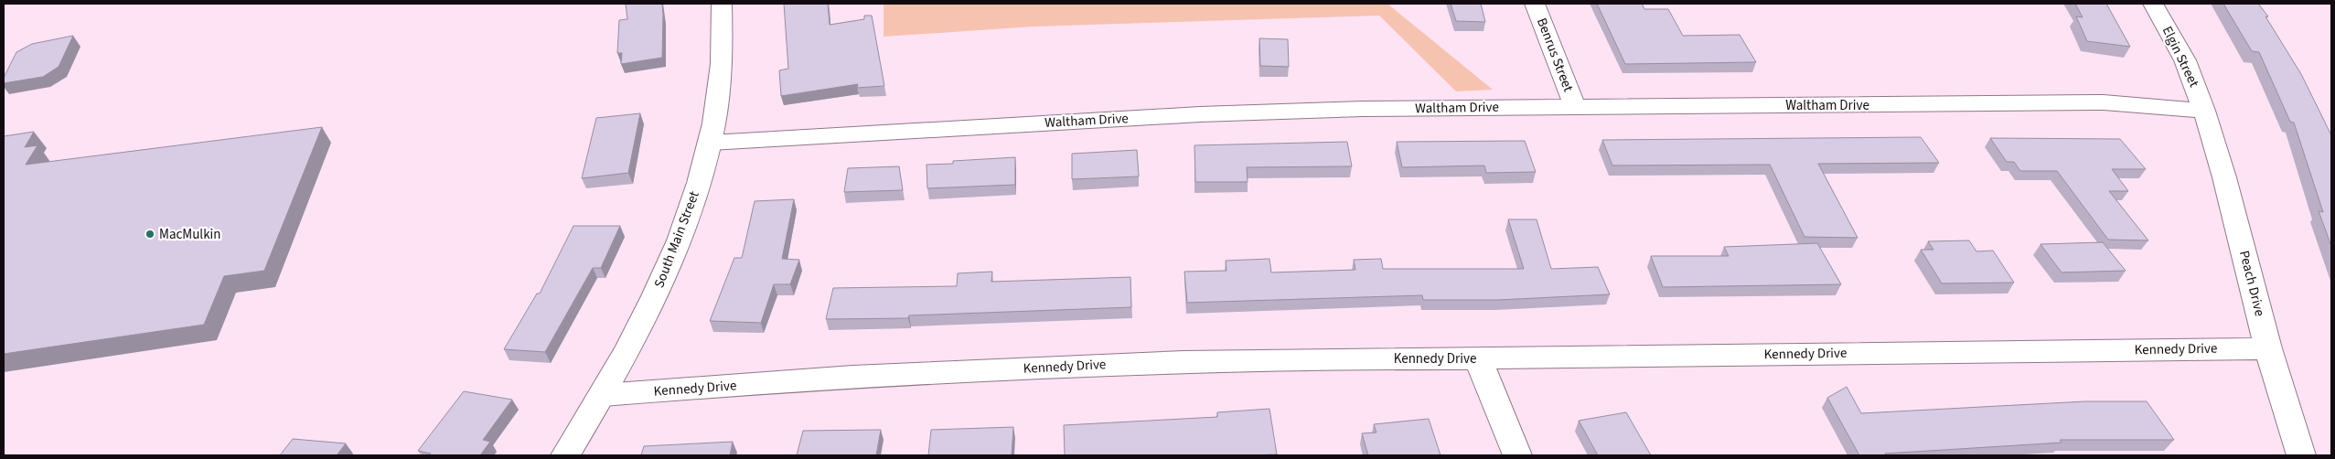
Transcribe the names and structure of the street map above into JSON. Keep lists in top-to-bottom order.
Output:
{
  "streets": {
    "street": [
      "Benrus Street",
      "Elgin Street",
      "Waltham Drive",
      "South Main Street",
      "Peach Drive",
      "Kennedy Drive"
    ]
  },
  "crossings": [
    ["Benrus Street", "Waltham Drive"],
    ["Elgin Street", "Waltham Drive"],
    ["Elgin Street", "Peach Drive"],
    ["Waltham Drive", "South Main Street"],
    ["Waltham Drive", "Peach Drive"],
    ["South Main Street", "Kennedy Drive"],
    ["Peach Drive", "Kennedy Drive"]
  ],
  "places": ["MacMulkin"]
}
